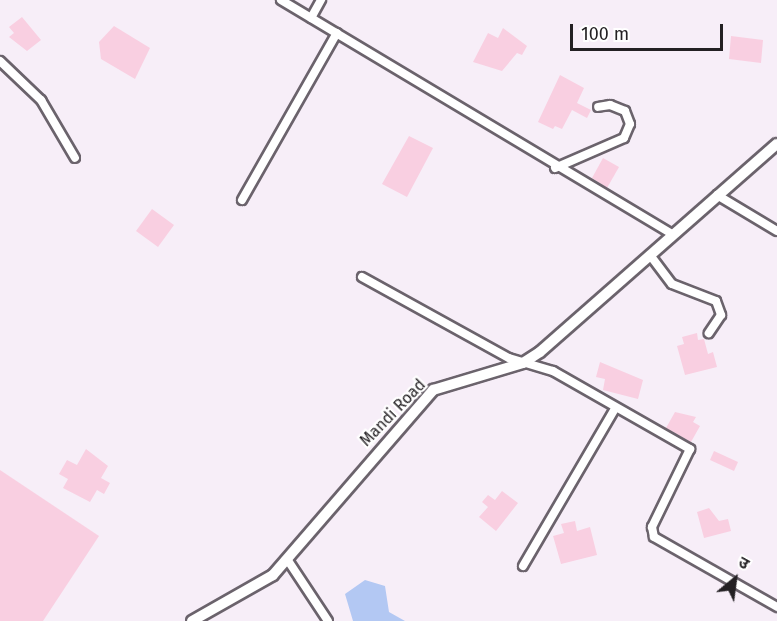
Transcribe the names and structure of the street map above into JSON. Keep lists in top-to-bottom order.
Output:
{
  "streets": {
    "street": ["Mandi Road"]
  },
  "scale_bar": "100 m",
  "north": "top right"
}
